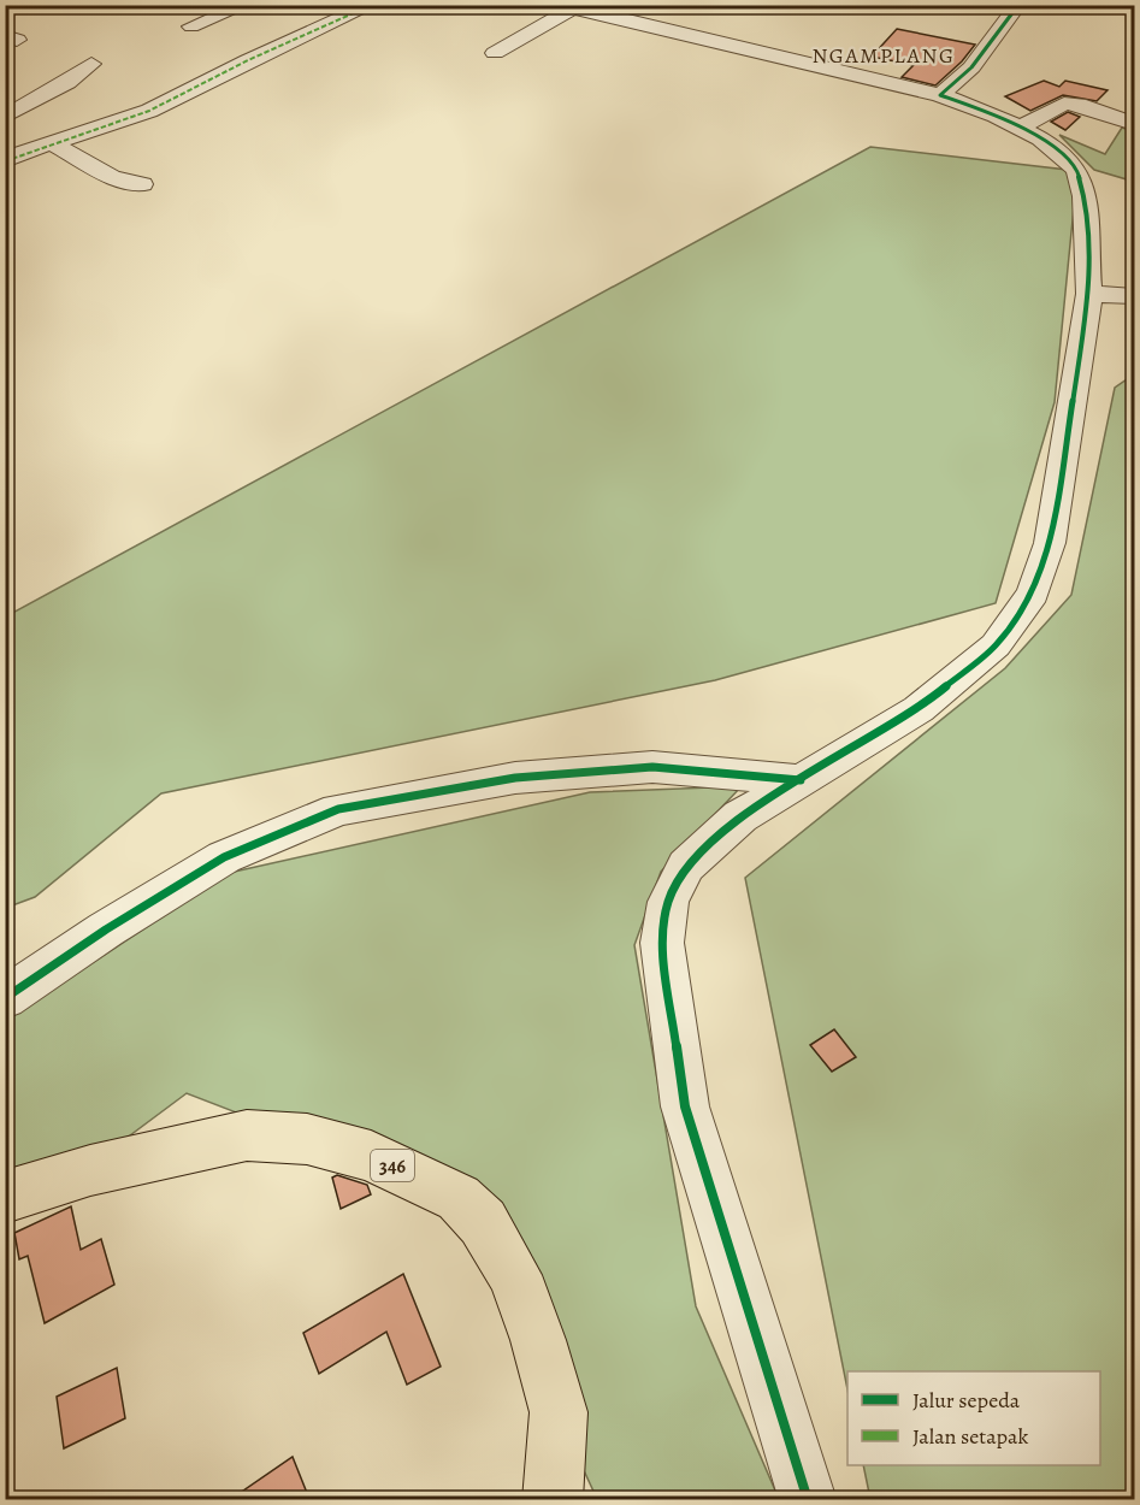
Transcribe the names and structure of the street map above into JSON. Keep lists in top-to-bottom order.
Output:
{
  "streets": {
    "main road": ["346"]
  },
  "districts": ["NGAMPLANG"],
  "legend": ["Jalur sepeda", "Jalan setapak"]
}
